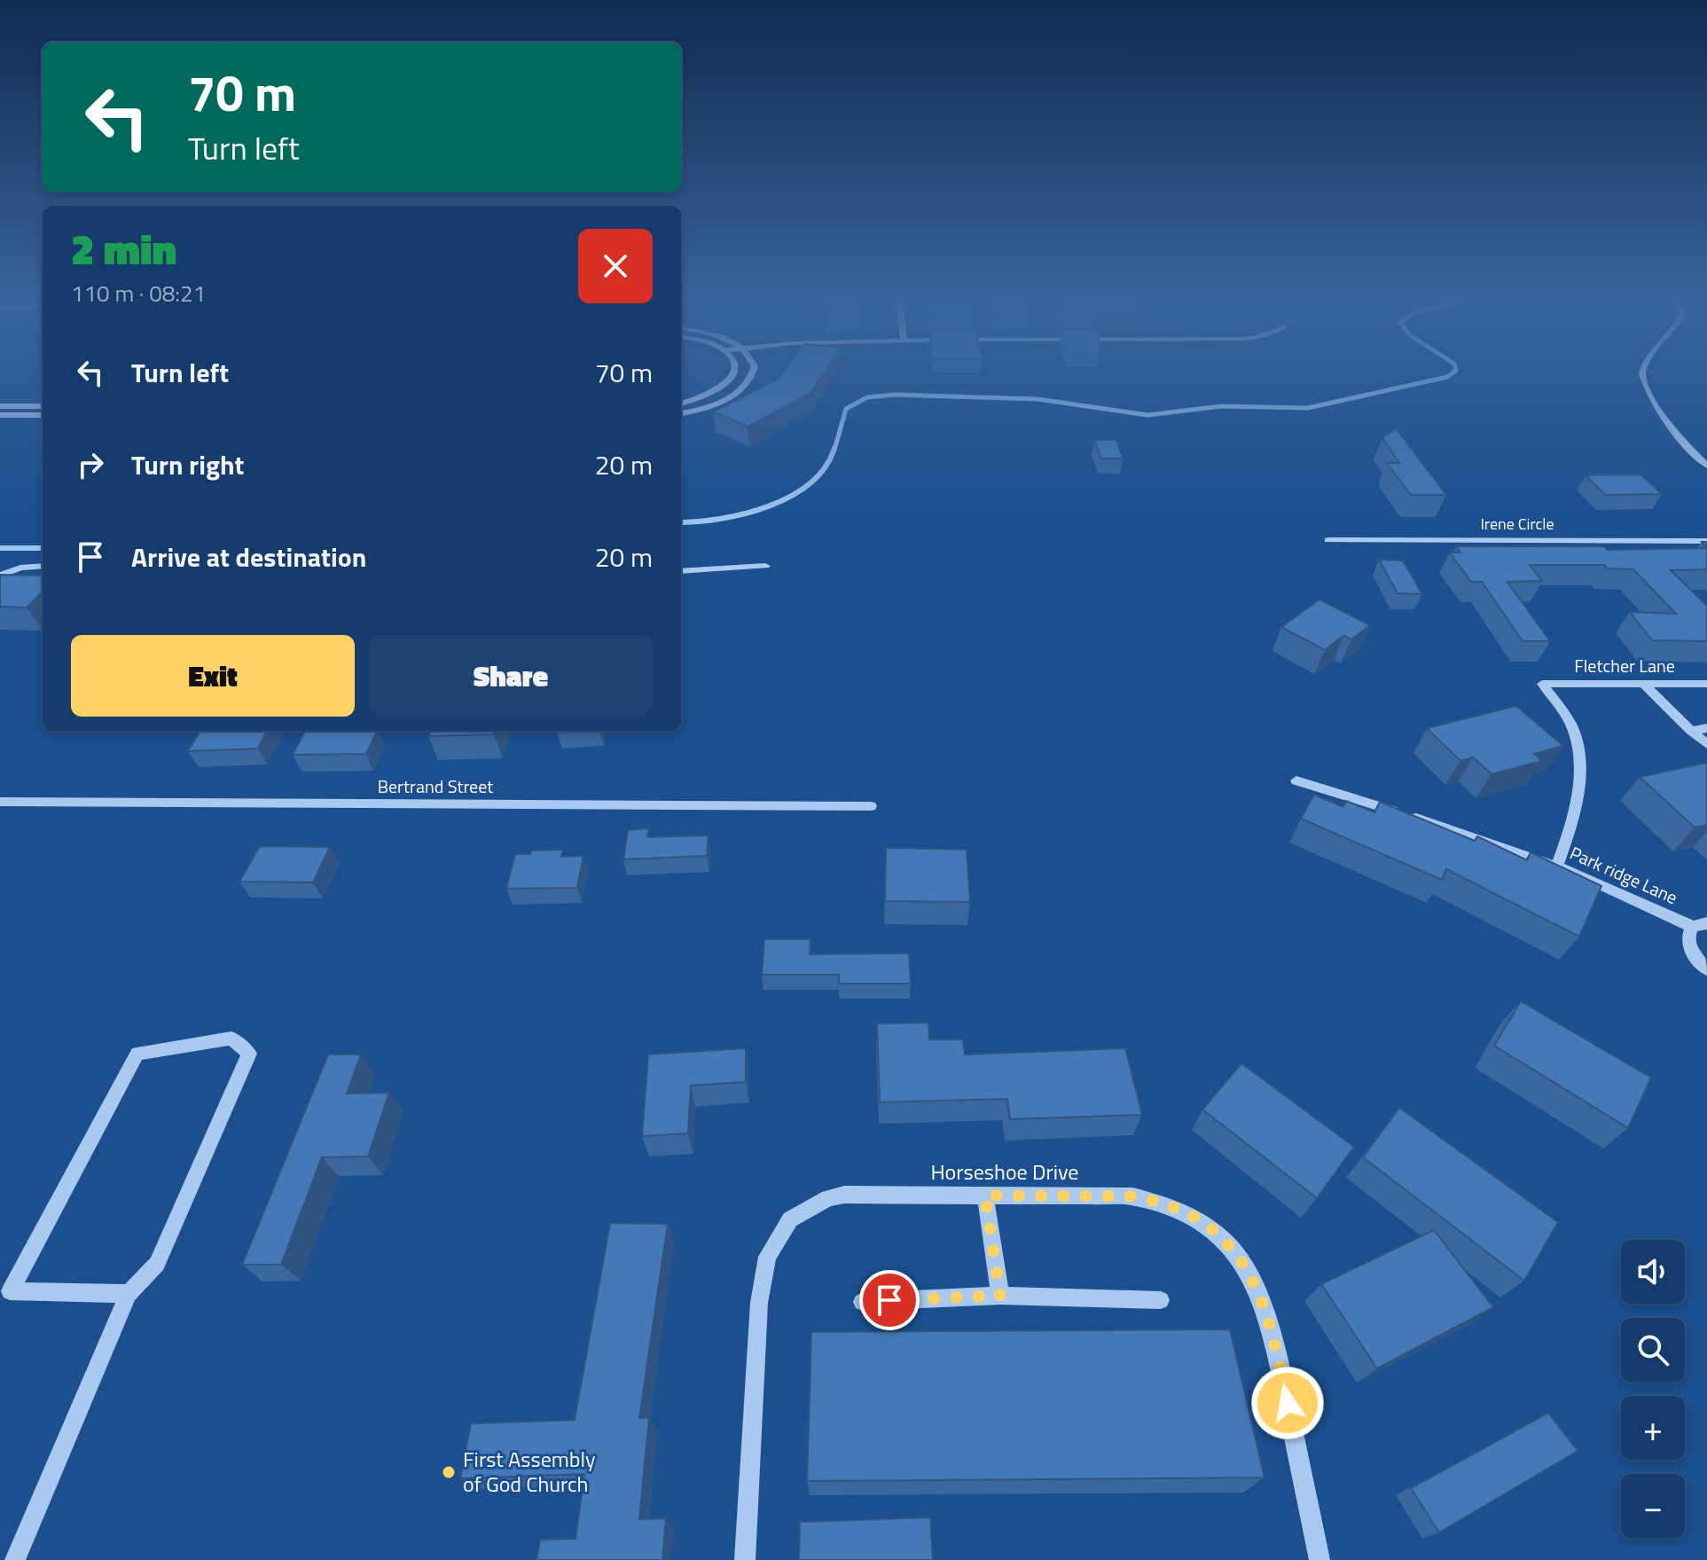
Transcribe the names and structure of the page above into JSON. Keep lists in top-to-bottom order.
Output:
{
  "streets": {
    "street": [
      "Irene Circle",
      "Fletcher Lane",
      "Bertrand Street",
      "Park ridge Lane",
      "Horseshoe Drive"
    ]
  },
  "crossings": [
    ["Fletcher Lane", "Park ridge Lane"]
  ],
  "places": ["First Assembly of God Church"],
  "page": {
    "turn": ["70 m", "Turn left"],
    "heading": ["2 min", "110 m · 08:21"],
    "list": [
      {
        "name": "Turn left",
        "value": "70 m"
      },
      {
        "name": "Turn right",
        "value": "20 m"
      },
      {
        "name": "Arrive at destination",
        "value": "20 m"
      }
    ],
    "buttons": ["Exit", "Share"],
    "map_buttons": ["+", "−"]
  }
}
